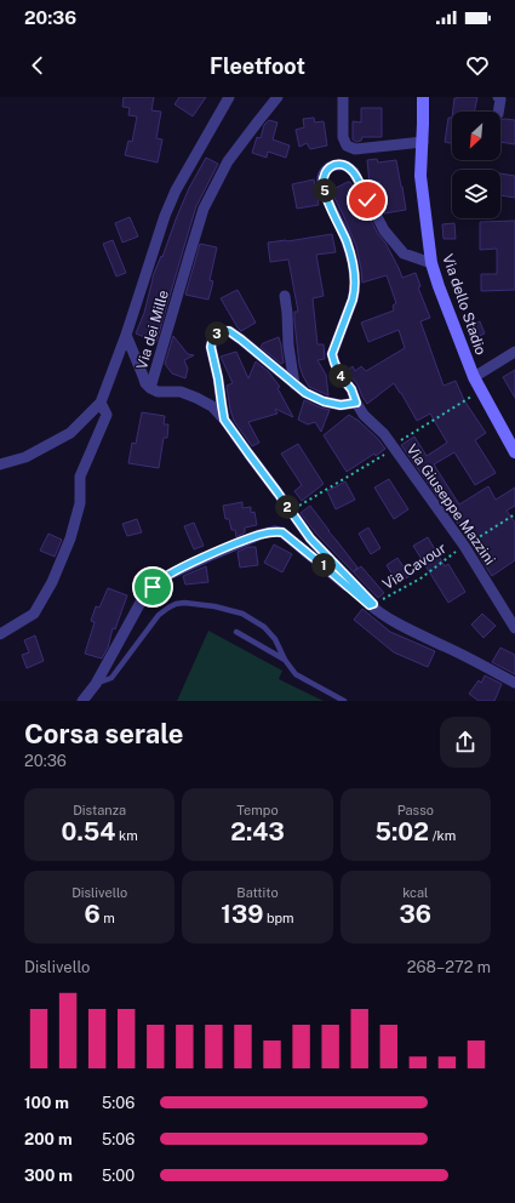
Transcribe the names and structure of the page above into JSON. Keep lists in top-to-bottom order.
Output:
{
  "streets": {
    "street": ["Via dello Stadio", "Via dei Mille", "Via Giuseppe Mazzini"],
    "path": ["Via Cavour"]
  },
  "crossings": [
    ["Via dello Stadio", "Via Giuseppe Mazzini"],
    ["Via dei Mille", "Via Cavour"],
    ["Via Giuseppe Mazzini", "Via Cavour"]
  ],
  "north": "bottom left",
  "page": {
    "status": "20:36",
    "header": "Fleetfoot",
    "pins": [
      "5",
      "3",
      "4",
      "2",
      "1"
    ],
    "heading": ["Corsa serale", "20:36"],
    "stats": [
      ["Distanza", "0.54 km"],
      ["Tempo", "2:43"],
      ["Passo", "5:02 /km"],
      ["Dislivello", "6 m"],
      ["Battito", "139 bpm"],
      ["kcal", "36"]
    ],
    "chart": ["Dislivello", "268–272 m"],
    "list": [
      {
        "name": "100 m",
        "note": "5:06"
      },
      {
        "name": "200 m",
        "note": "5:06"
      },
      {
        "name": "300 m",
        "note": "5:00"
      }
    ]
  }
}
